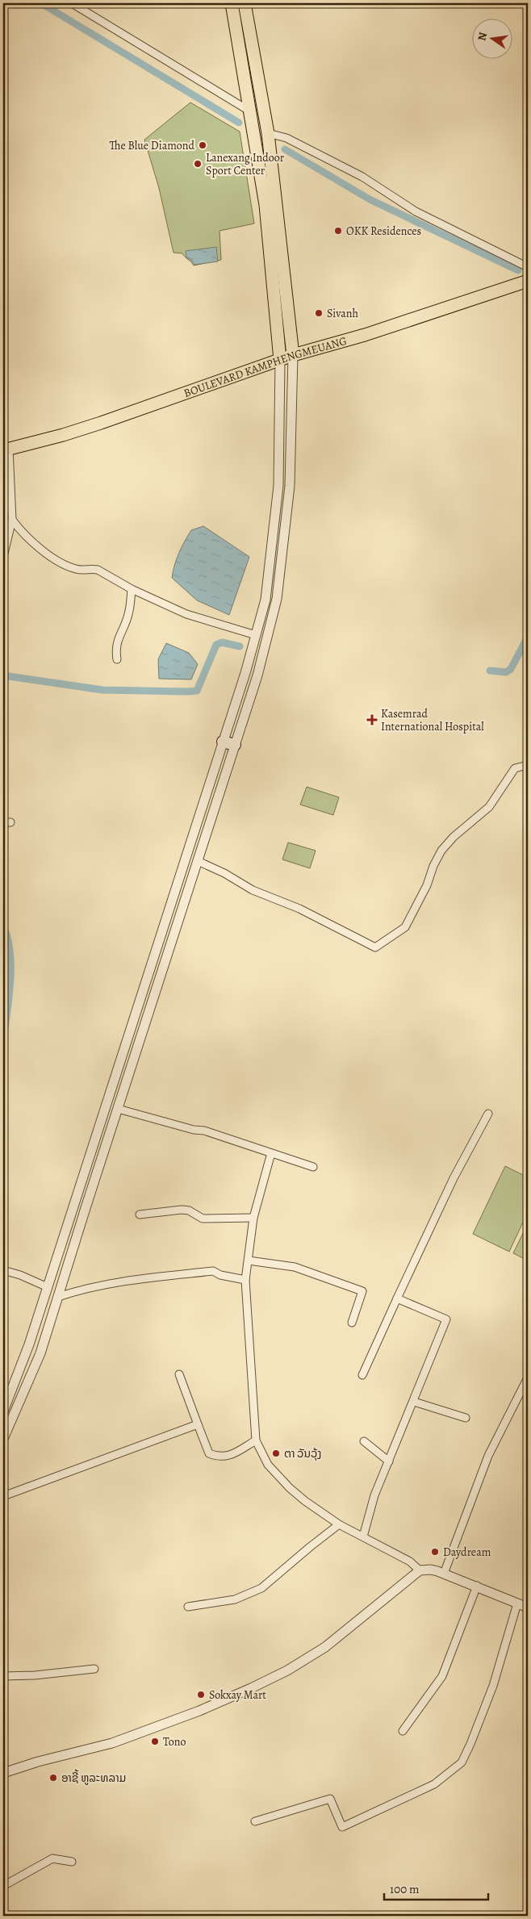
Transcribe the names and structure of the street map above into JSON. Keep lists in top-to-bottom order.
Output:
{
  "streets": {
    "main road": ["BOULEVARD KAMPHENGMEUANG"]
  },
  "places": {
    "other": [
      "The Blue Diamond",
      "Lanexang Indoor Sport Center",
      "OKK Residences",
      "Sivanh",
      "ຕາ ວັນວຸ້ງ",
      "Daydream",
      "Sokxay Mart",
      "Tono",
      "ອາຊີ້ ຫູລະທລາມ"
    ],
    "health": ["Kasemrad International Hospital"]
  },
  "scale_bar": "100 m",
  "north": "left"
}
